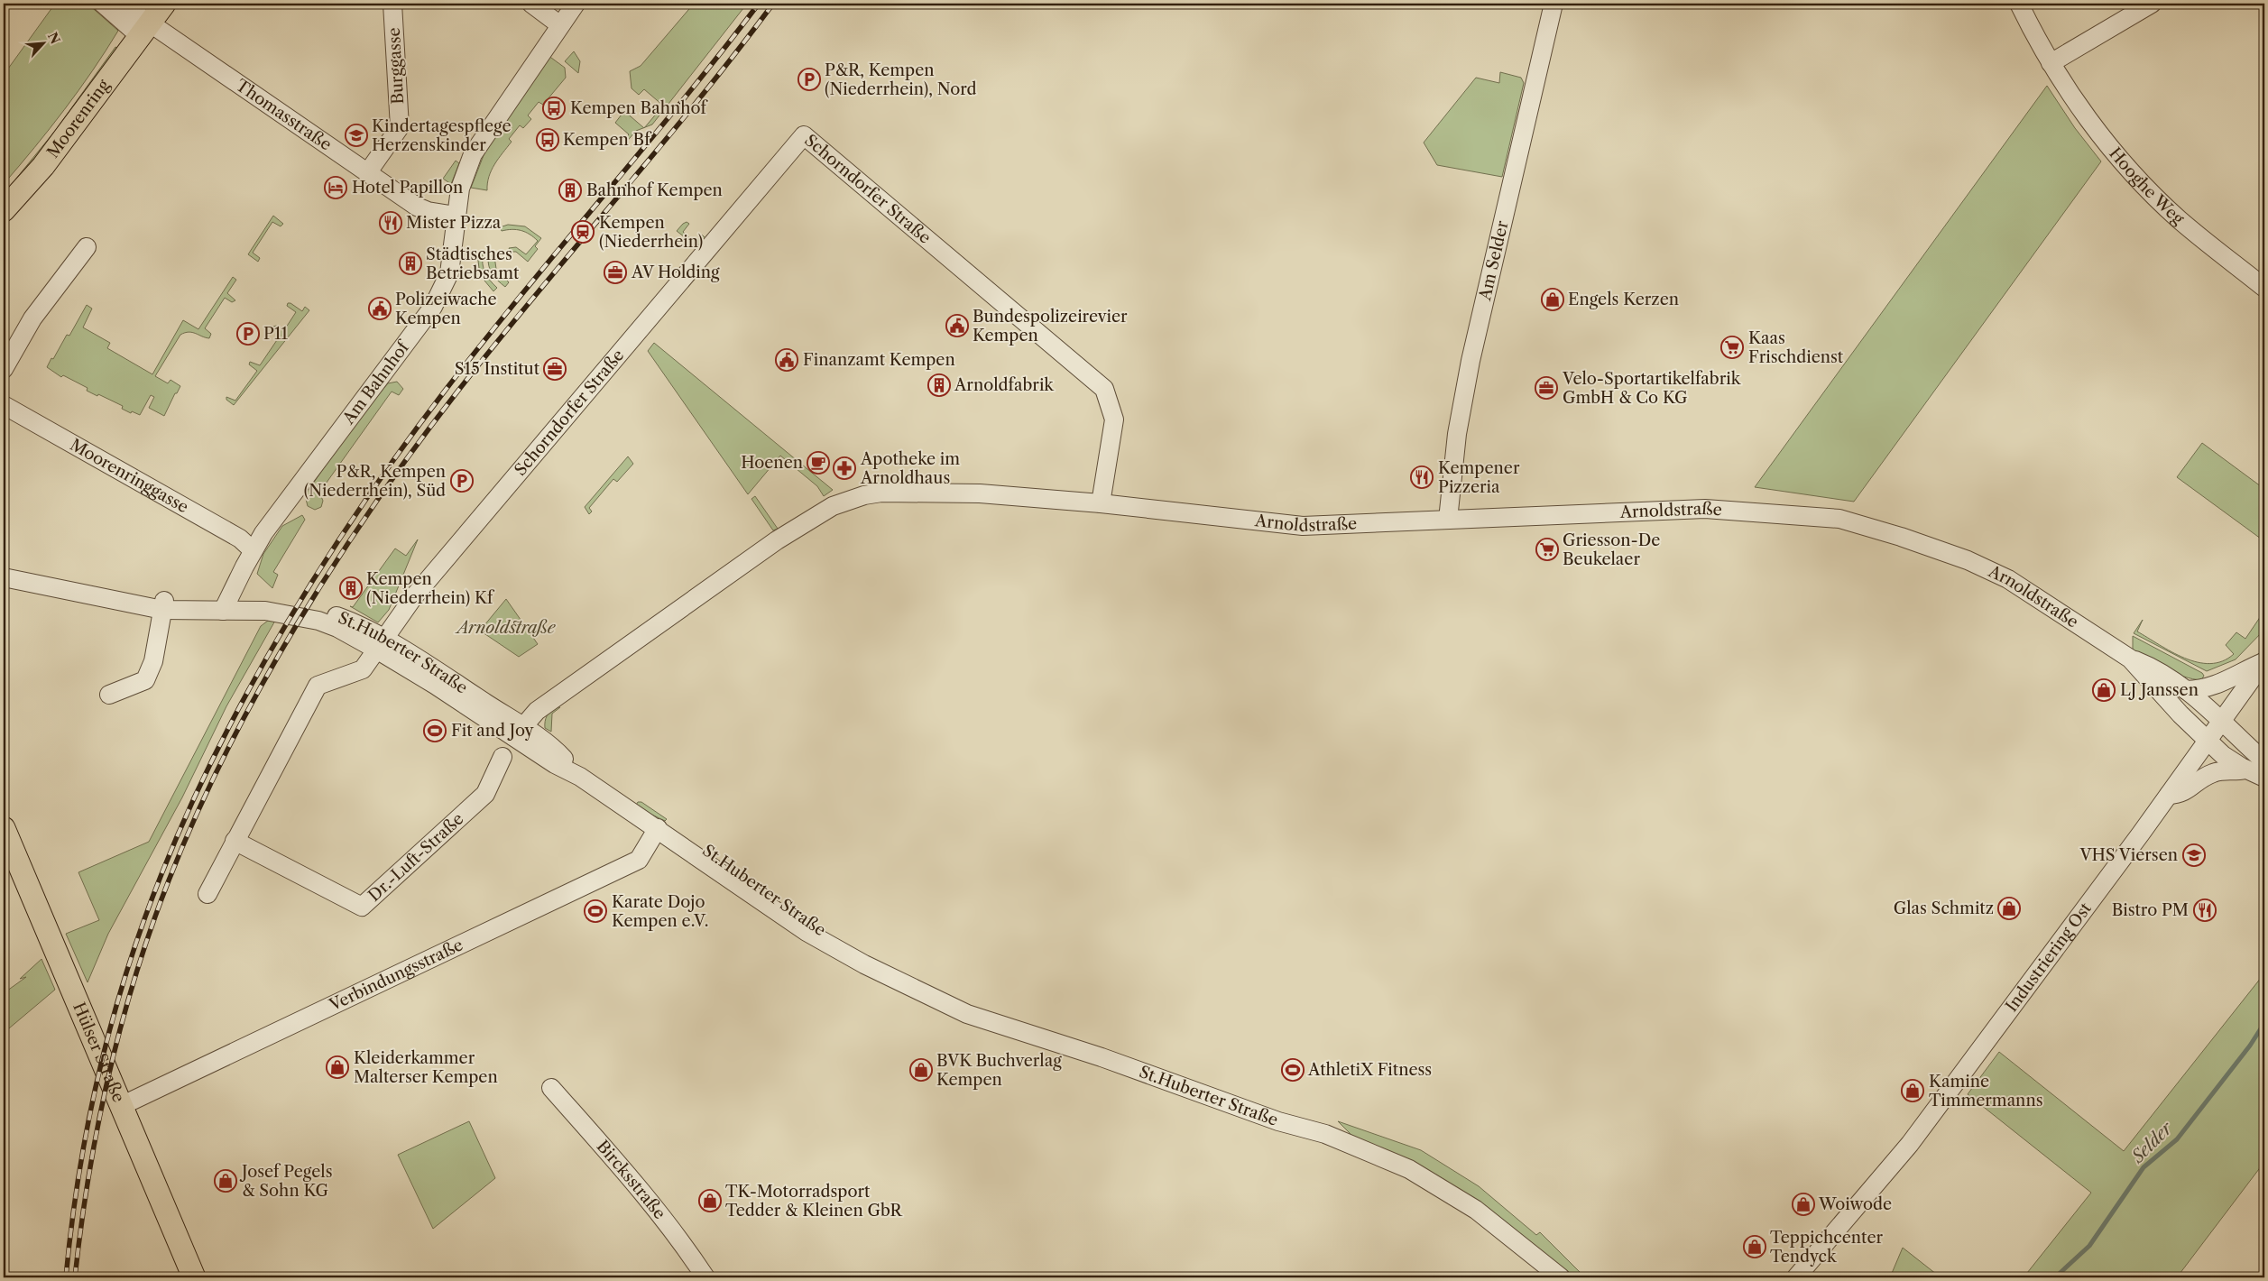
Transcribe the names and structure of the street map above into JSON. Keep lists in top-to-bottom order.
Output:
{
  "streets": {
    "main road": ["Moorenring", "Hülser Straße"],
    "street": [
      "Burggasse",
      "Thomasstraße",
      "Hooghe Weg",
      "Schorndorfer Straße",
      "Am Selder",
      "Am Bahnhof",
      "Moorenringgasse",
      "Arnoldstraße",
      "St.Huberter Straße",
      "Dr.-Luft-Straße",
      "Industriering Ost",
      "Verbindungsstraße",
      "Bircksstraße"
    ]
  },
  "crossings": [
    ["Burggasse", "Thomasstraße"],
    ["Thomasstraße", "Moorenring"],
    ["Thomasstraße", "Am Bahnhof"],
    ["Schorndorfer Straße", "Arnoldstraße"],
    ["Schorndorfer Straße", "St.Huberter Straße"],
    ["Am Selder", "Arnoldstraße"],
    ["Am Bahnhof", "Moorenringgasse"],
    ["Am Bahnhof", "St.Huberter Straße"],
    ["Arnoldstraße", "St.Huberter Straße"],
    ["Arnoldstraße", "Industriering Ost"],
    ["St.Huberter Straße", "Verbindungsstraße"],
    ["Verbindungsstraße", "Hülser Straße"]
  ],
  "water": ["Selder"],
  "parks": ["Arnoldstraße"],
  "places": {
    "parking": ["P&R, Kempen (Niederrhein), Nord", "P11", "P&R, Kempen (Niederrhein), Süd"],
    "bus stop": ["Kempen Bahnhof", "Kempen Bf"],
    "school or university": ["Kindertagespflege Herzenskinder", "VHS Viersen"],
    "hotel": ["Hotel Papillon"],
    "building": [
      "Bahnhof Kempen",
      "Städtisches Betriebsamt",
      "Arnoldfabrik",
      "Kempen (Niederrhein) Kf"
    ],
    "restaurant": ["Mister Pizza", "Kempener Pizzeria", "Bistro PM"],
    "station": ["Kempen (Niederrhein)"],
    "office": ["AV Holding", "S15 Institut", "Velo-Sportartikelfabrik GmbH & Co KG"],
    "shop": [
      "Engels Kerzen",
      "LJ Janssen",
      "Glas Schmitz",
      "Kleiderkammer Malterser Kempen",
      "BVK Buchverlag Kempen",
      "Kamine Timmermanns",
      "Josef Pegels & Sohn KG",
      "TK-Motorradsport Tedder & Kleinen GbR",
      "Woiwode",
      "Teppichcenter Tendyck"
    ],
    "public building": ["Polizeiwache Kempen", "Bundespolizeirevier Kempen", "Finanzamt Kempen"],
    "supermarket": ["Kaas Frischdienst", "Griesson-De Beukelaer"],
    "cafe": ["Hoenen"],
    "pharmacy": ["Apotheke im Arnoldhaus"],
    "sports": ["Fit and Joy", "Karate Dojo Kempen e.V.", "AthletiX Fitness"]
  },
  "north": "top right"
}
